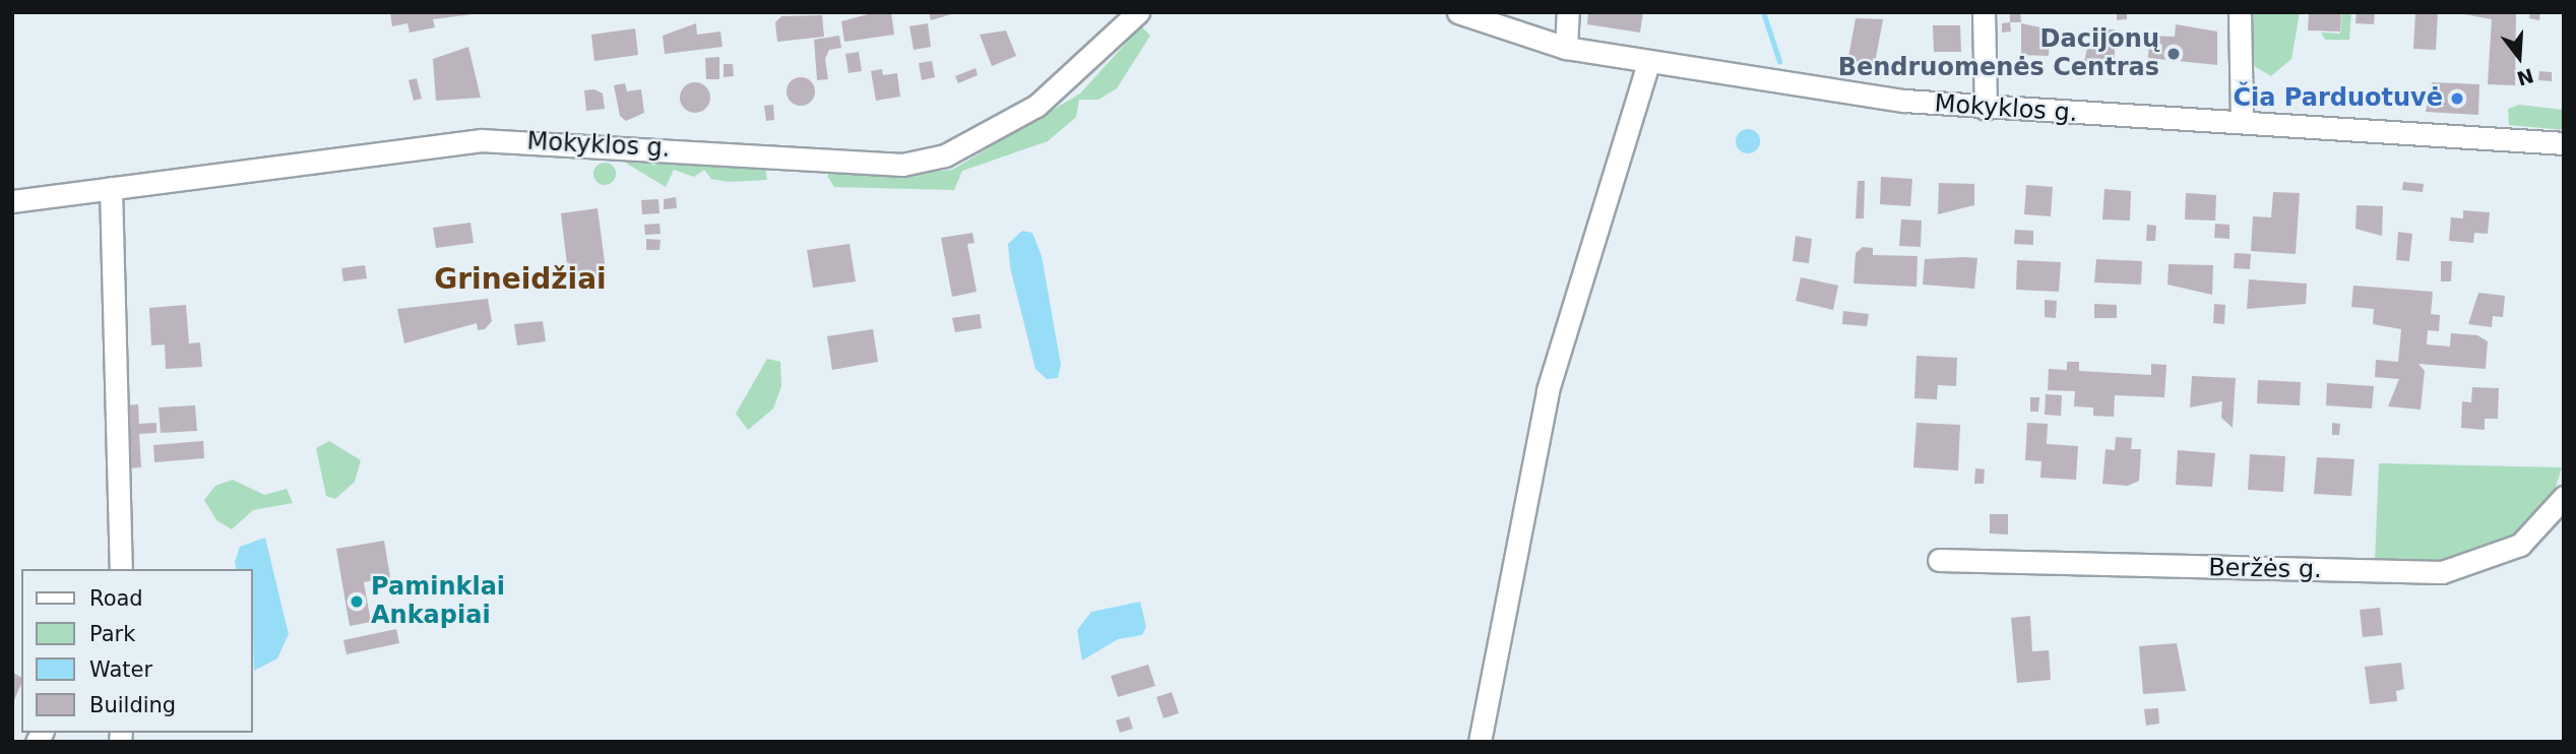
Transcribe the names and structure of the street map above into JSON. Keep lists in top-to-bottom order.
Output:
{
  "streets": {
    "street": ["Mokyklos g.", "Beržės g."]
  },
  "districts": ["Grineidžiai"],
  "places": ["Dacijonų Bendruomenės Centras", "Čia Parduotuvė", "Paminklai Ankapiai"],
  "legend": [
    "Road",
    "Park",
    "Water",
    "Building"
  ],
  "north": "bottom"
}
